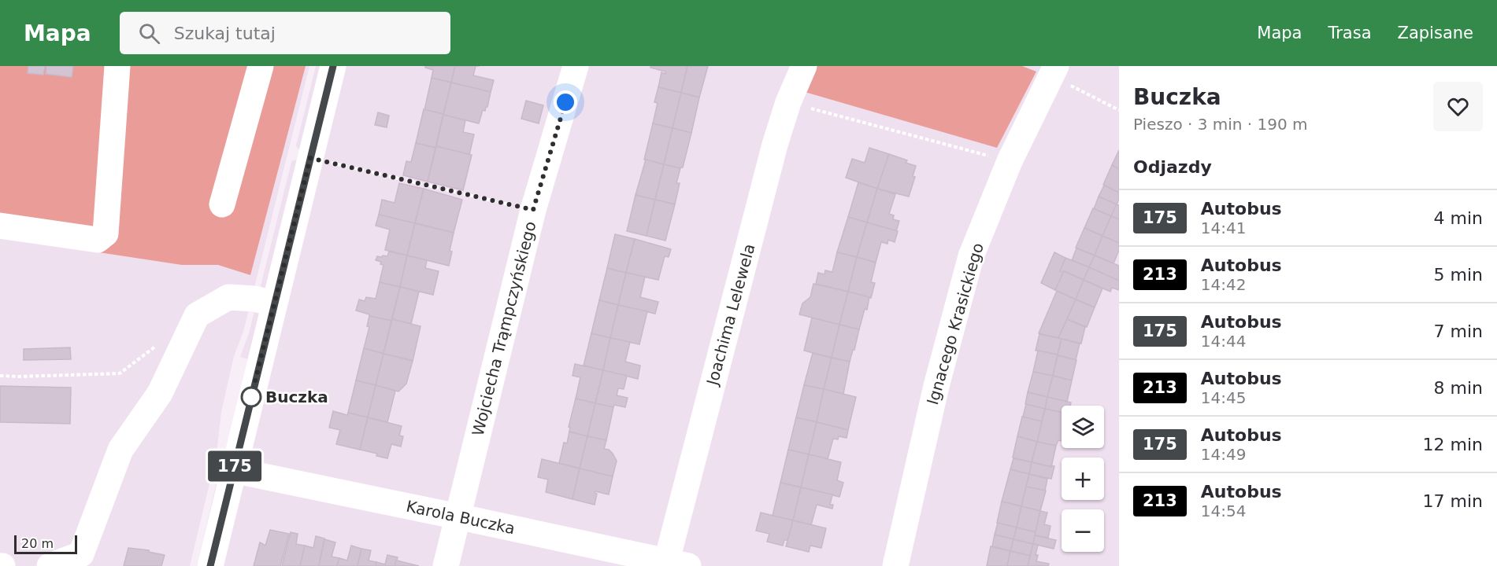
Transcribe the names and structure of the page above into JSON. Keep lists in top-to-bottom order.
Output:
{
  "streets": {
    "street": [
      "Joachima Lelewela",
      "Ignacego Krasickiego",
      "Wojciecha Trąmpczyńskiego",
      "Karola Buczka"
    ]
  },
  "crossings": [
    ["Joachima Lelewela", "Karola Buczka"],
    ["Wojciecha Trąmpczyńskiego", "Karola Buczka"]
  ],
  "places": ["Buczka"],
  "lines": ["bus line 175"],
  "scale_bar": "20 m",
  "page": {
    "header": "Mapa",
    "search": "Szukaj tutaj",
    "nav": ["Mapa", "Trasa", "Zapisane"],
    "on_map": "175",
    "heading": [
      ["Buczka", "Pieszo · 3 min · 190 m"],
      "Odjazdy"
    ],
    "list": [
      {
        "mark": "175",
        "name": "Autobus",
        "note": "14:41",
        "value": "4 min"
      },
      {
        "mark": "213",
        "name": "Autobus",
        "note": "14:42",
        "value": "5 min"
      },
      {
        "mark": "175",
        "name": "Autobus",
        "note": "14:44",
        "value": "7 min"
      },
      {
        "mark": "213",
        "name": "Autobus",
        "note": "14:45",
        "value": "8 min"
      },
      {
        "mark": "175",
        "name": "Autobus",
        "note": "14:49",
        "value": "12 min"
      },
      {
        "mark": "213",
        "name": "Autobus",
        "note": "14:54",
        "value": "17 min"
      }
    ],
    "map_buttons": ["+", "−"],
    "scale": "20 m"
  }
}
